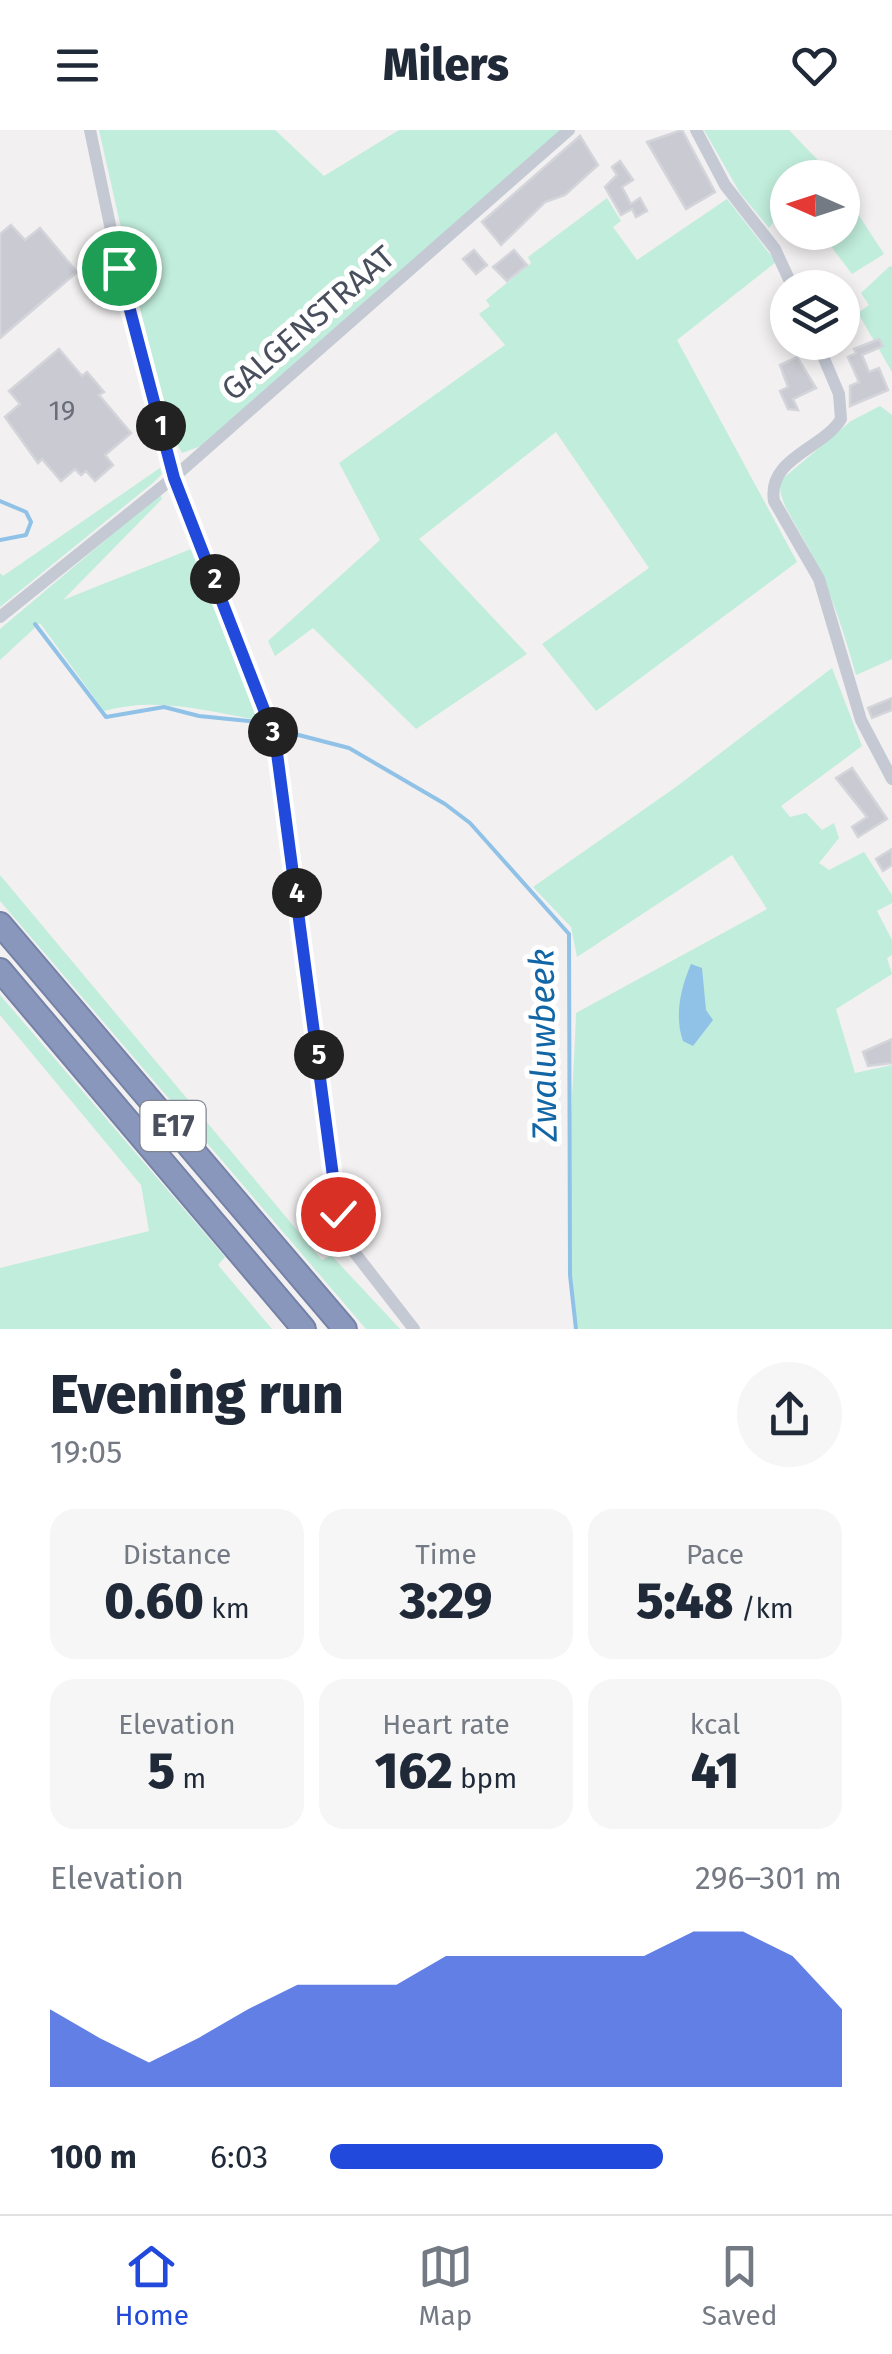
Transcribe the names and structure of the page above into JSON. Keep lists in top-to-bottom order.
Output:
{
  "streets": {
    "highway": ["E17"],
    "street": ["GALGENSTRAAT"]
  },
  "water": ["Zwaluwbeek"],
  "house_numbers": ["19"],
  "north": "left",
  "page": {
    "header": "Milers",
    "pins": [
      "1",
      "2",
      "3",
      "4",
      "5"
    ],
    "heading": ["Evening run", "19:05"],
    "stats": [
      ["Distance", "0.60 km"],
      ["Time", "3:29"],
      ["Pace", "5:48 /km"],
      ["Elevation", "5 m"],
      ["Heart rate", "162 bpm"],
      ["kcal", "41"]
    ],
    "chart": ["Elevation", "296–301 m"],
    "list": [
      {
        "name": "100 m",
        "note": "6:03"
      }
    ],
    "tabs": ["Home", "Map", "Saved"]
  }
}
